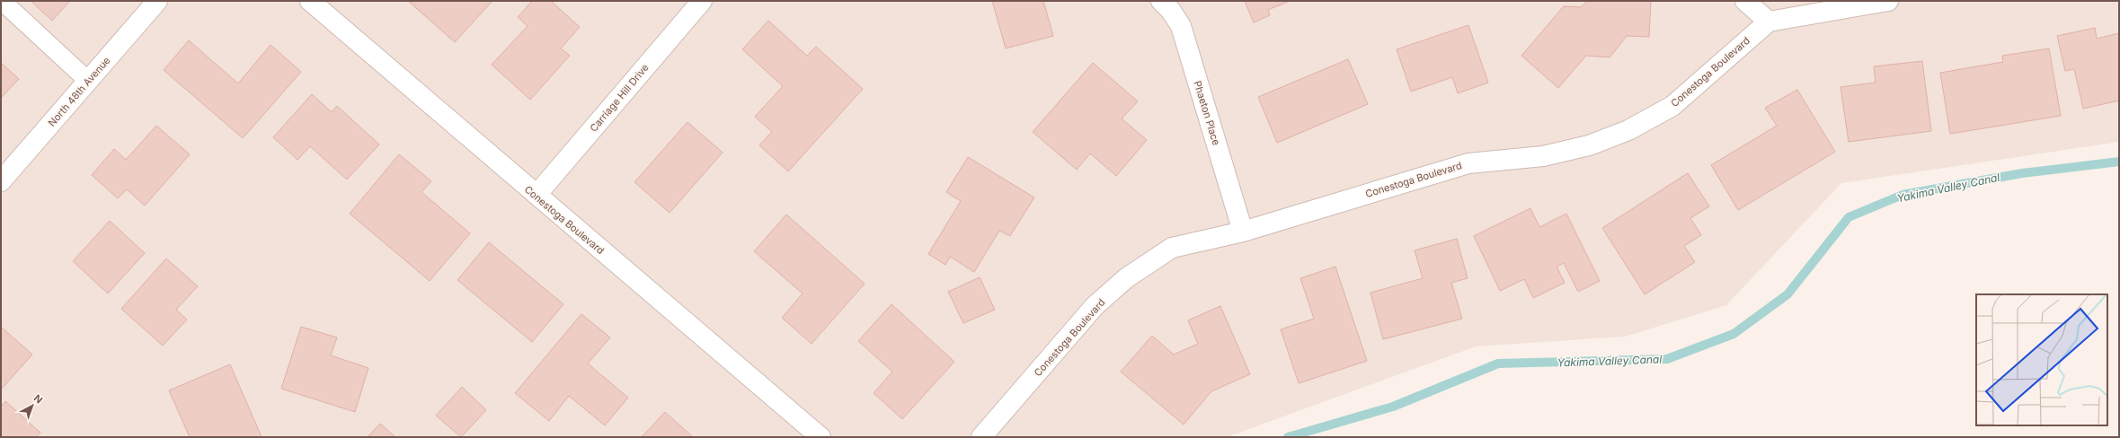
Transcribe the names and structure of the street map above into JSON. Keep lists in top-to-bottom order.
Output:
{
  "streets": {
    "street": [
      "Conestoga Boulevard",
      "North 48th Avenue",
      "Carriage Hill Drive",
      "Phaeton Place"
    ]
  },
  "crossings": [
    ["Conestoga Boulevard", "Carriage Hill Drive"],
    ["Conestoga Boulevard", "Phaeton Place"]
  ],
  "water": ["Yakima Valley Canal"],
  "north": "top right"
}
